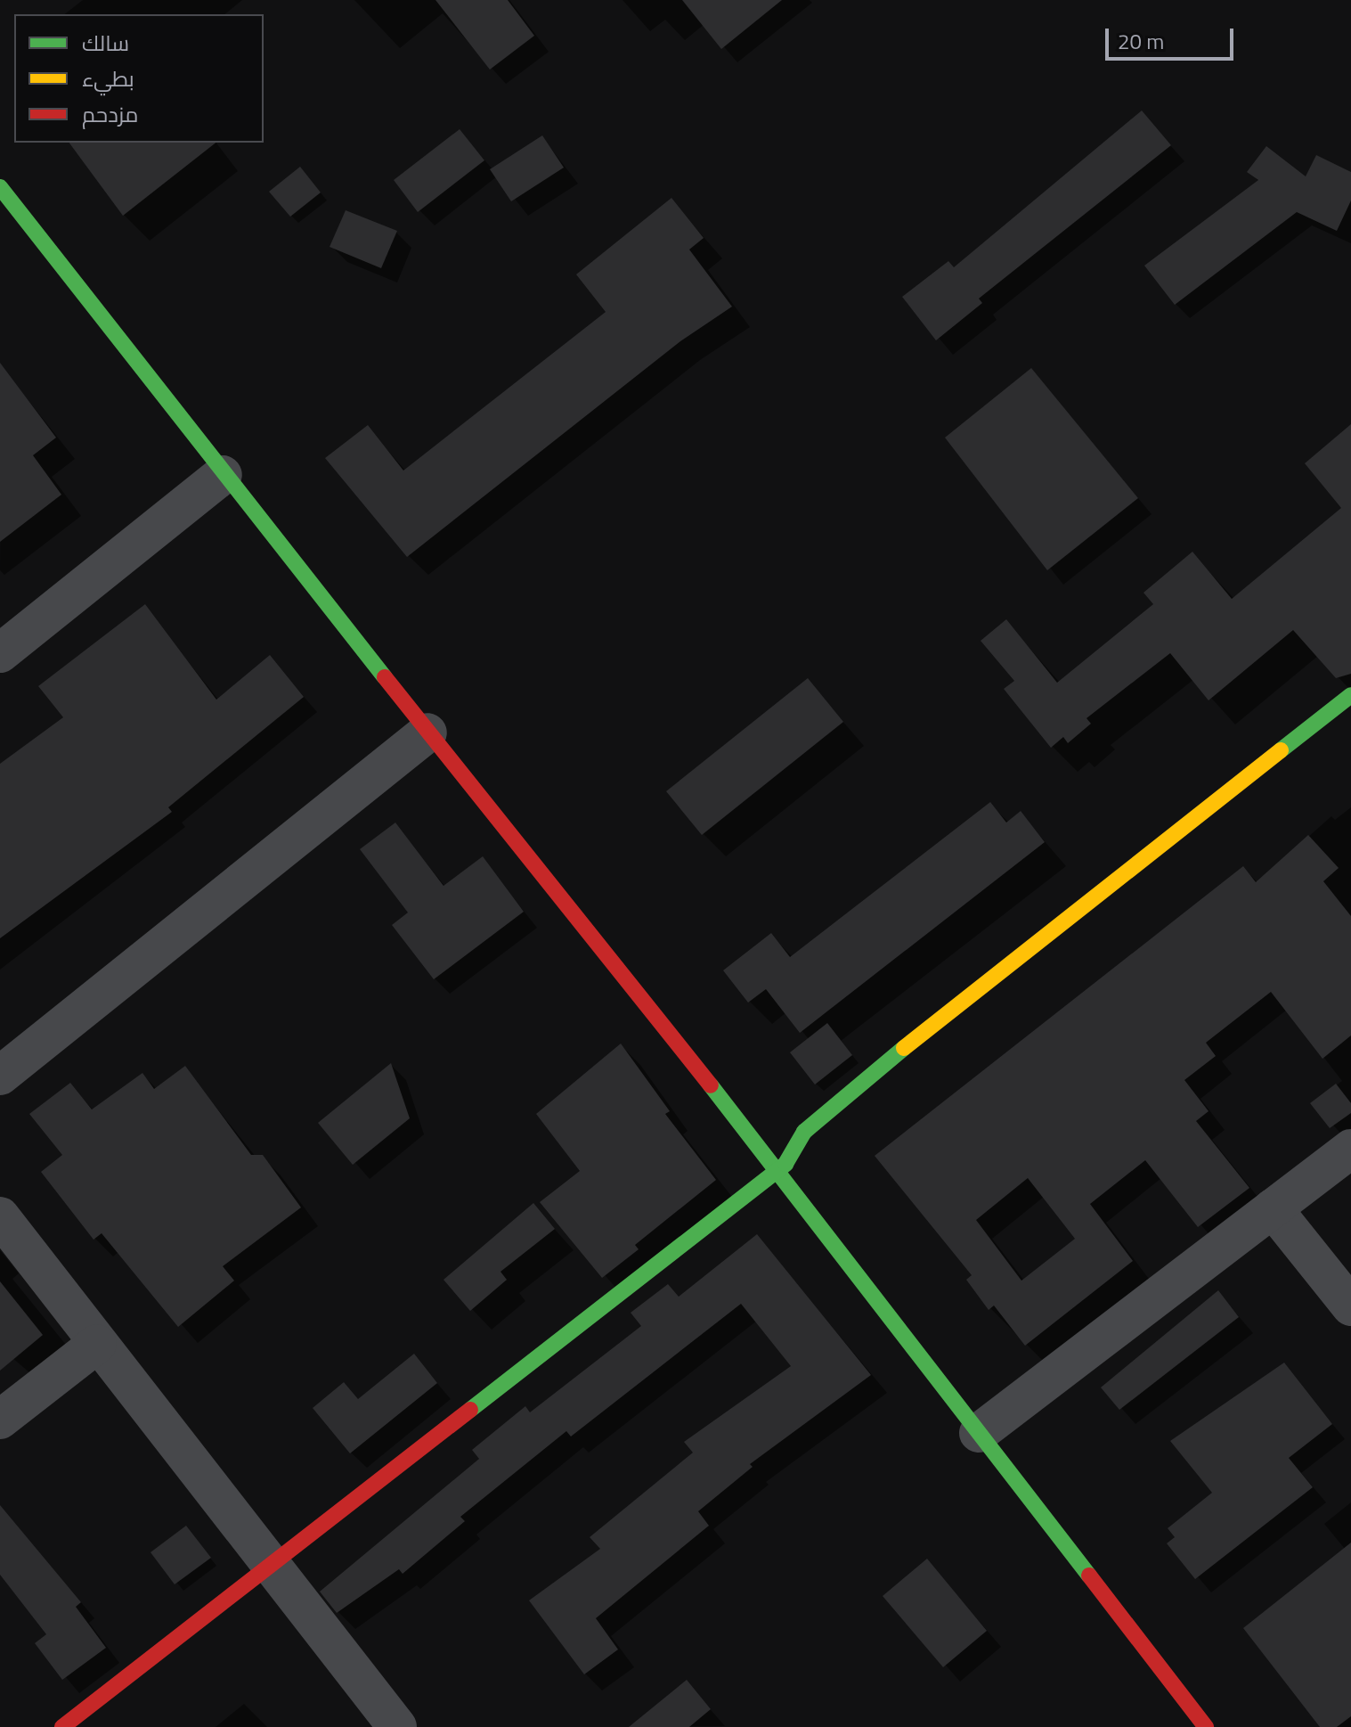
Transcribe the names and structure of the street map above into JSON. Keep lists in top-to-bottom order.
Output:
{
  "legend": ["سالك", "بطيء", "مزدحم"],
  "scale_bar": "20 m"
}
